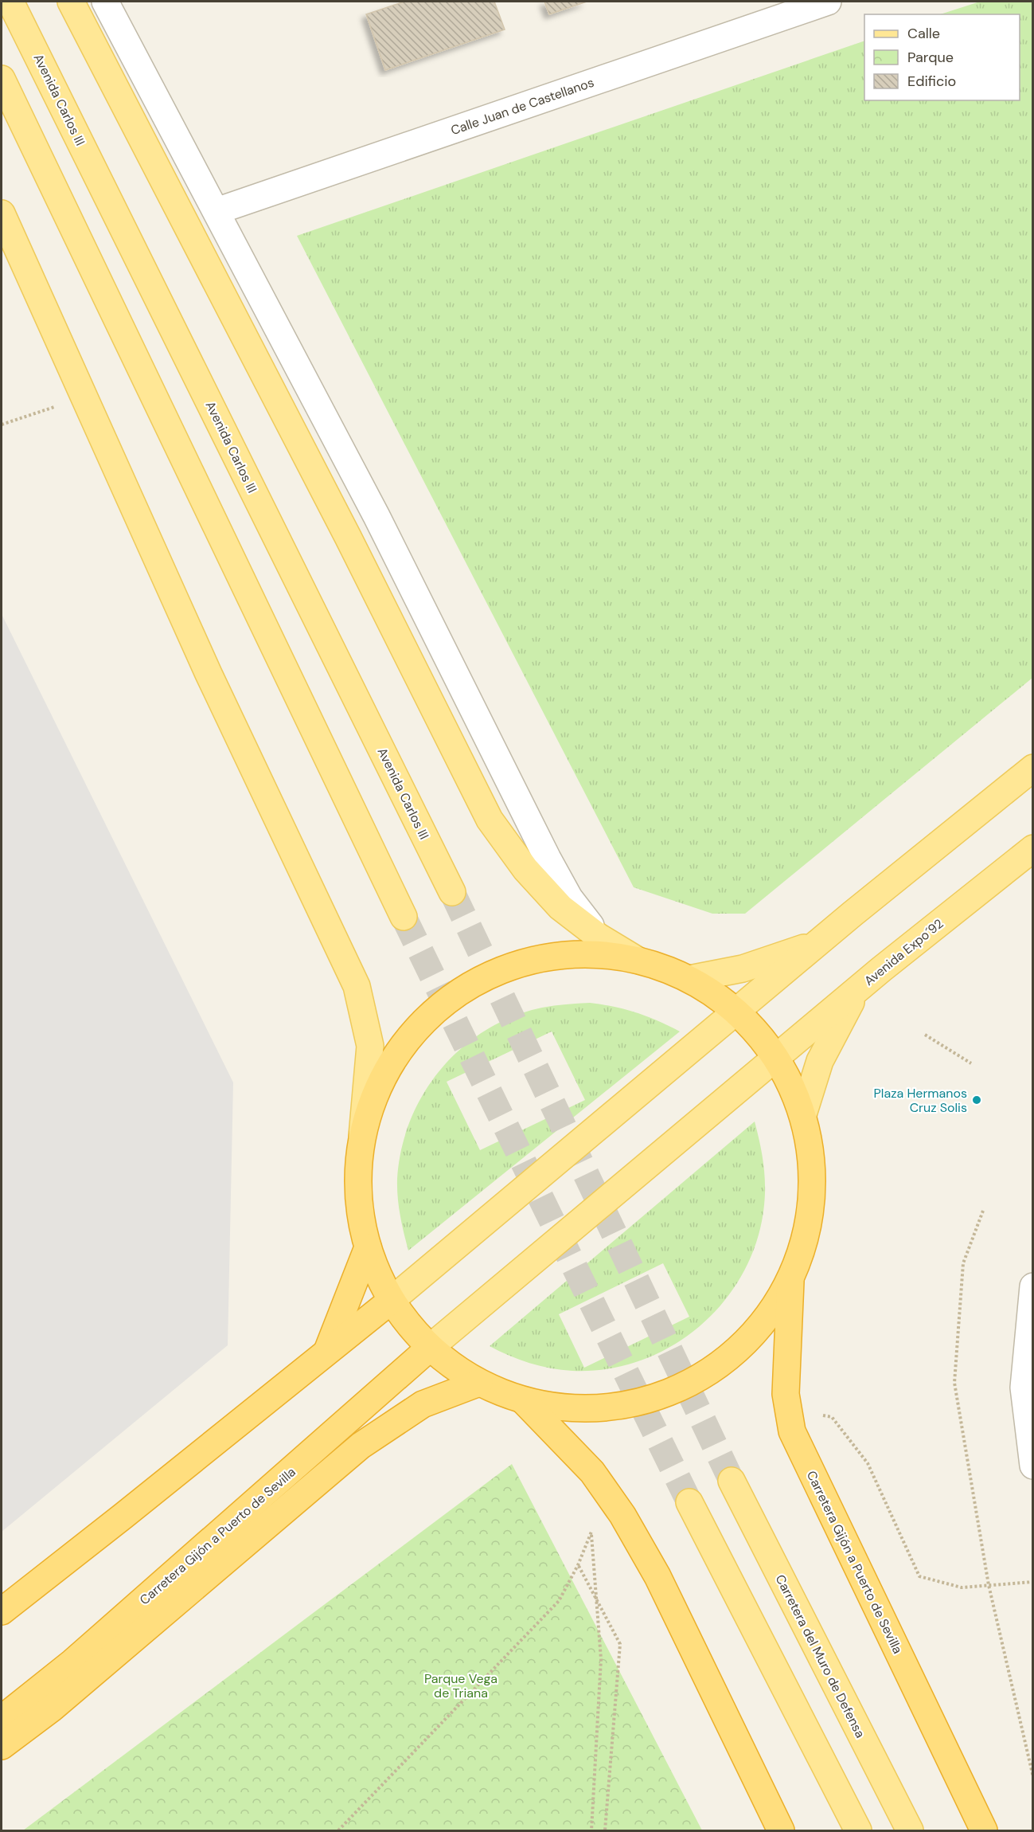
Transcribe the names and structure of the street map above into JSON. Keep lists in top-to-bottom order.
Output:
{
  "streets": {
    "highway": ["Carretera Gijón a Puerto de Sevilla"],
    "main road": ["Avenida Carlos III", "Avenida Expo´92", "Carretera del Muro de Defensa"],
    "street": ["Calle Juan de Castellanos"]
  },
  "crossings": [
    ["Avenida Expo´92", "Carretera Gijón a Puerto de Sevilla"]
  ],
  "parks": ["Parque Vega de Triana"],
  "places": ["Plaza Hermanos Cruz Solis"],
  "legend": ["Calle", "Parque", "Edificio"]
}
